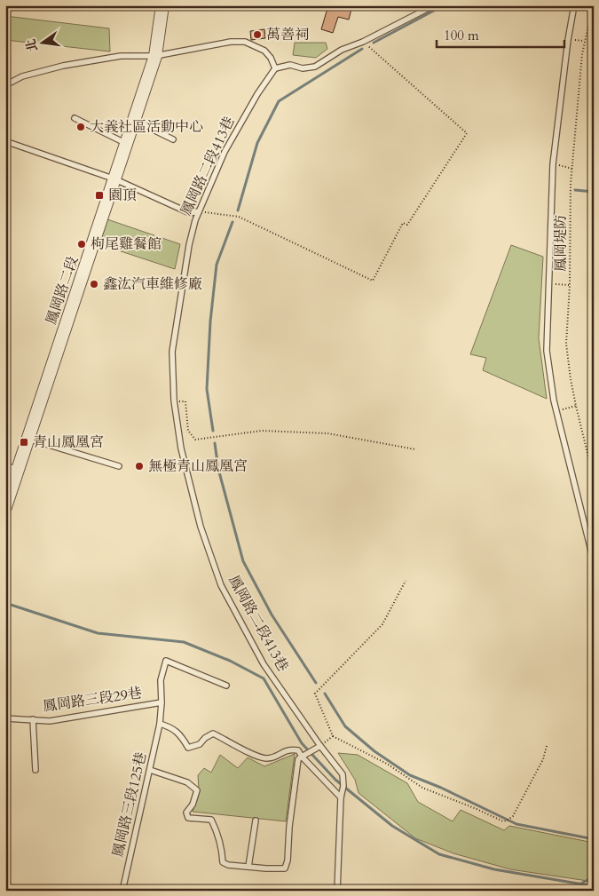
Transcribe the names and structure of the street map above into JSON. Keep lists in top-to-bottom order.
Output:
{
  "streets": {
    "street": ["鳳岡路二段"],
    "lane": ["鳳岡路二段413巷", "鳳岡路三段29巷", "鳳岡路三段125巷"],
    "path": ["鳳岡堤防"]
  },
  "crossings": [
    ["鳳岡路三段29巷", "鳳岡路三段125巷"]
  ],
  "places": {
    "other": [
      "萬善祠",
      "大義社區活動中心",
      "枸尾雞餐館",
      "鑫汯汽車維修廠",
      "無極青山鳳凰宮"
    ],
    "transit": ["園頂", "青山鳳凰宮"]
  },
  "scale_bar": "100 m",
  "north": "left"
}
